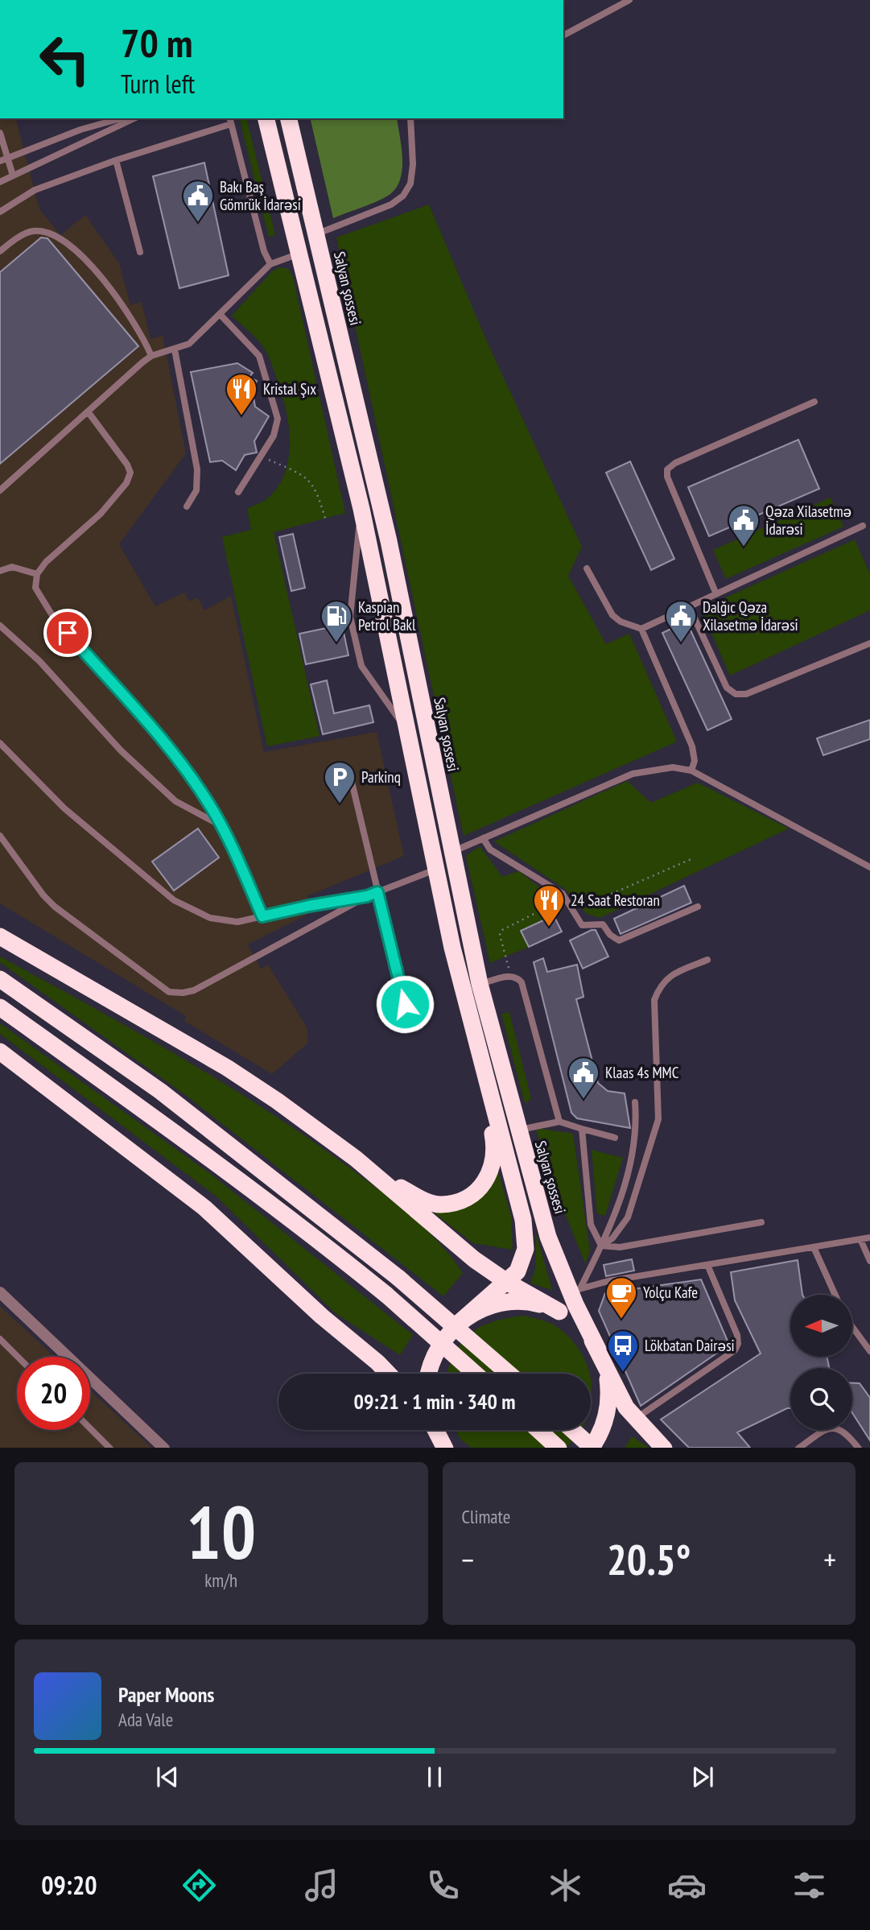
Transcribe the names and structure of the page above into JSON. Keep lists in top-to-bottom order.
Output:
{
  "streets": {
    "highway": ["Salyan şossesi"]
  },
  "places": {
    "public building": [
      "Bakı Baş Gömrük İdarəsi",
      "Qəza Xilasetmə İdarəsi",
      "Dalğıc Qəza Xilasetmə İdarəsi",
      "Klaas 4s MMC"
    ],
    "restaurant": ["Kristal Şıx", "24 Saat Restoran"],
    "fuel station": ["Kaspian Petrol Bakl"],
    "parking": ["Parkinq"],
    "cafe": ["Yolçu Kafe"],
    "bus stop": ["Lökbatan Dairəsi"]
  },
  "north": "left",
  "page": {
    "turn": ["70 m", "Turn left"],
    "limit": "20",
    "trip": "09:21 · 1 min · 340 m",
    "tile": [
      ["10", "km/h"],
      "Climate"
    ],
    "heat": ["−", "20.5°", "+"],
    "song": ["Paper Moons", "Ada Vale"],
    "tabs": "09:20"
  }
}
